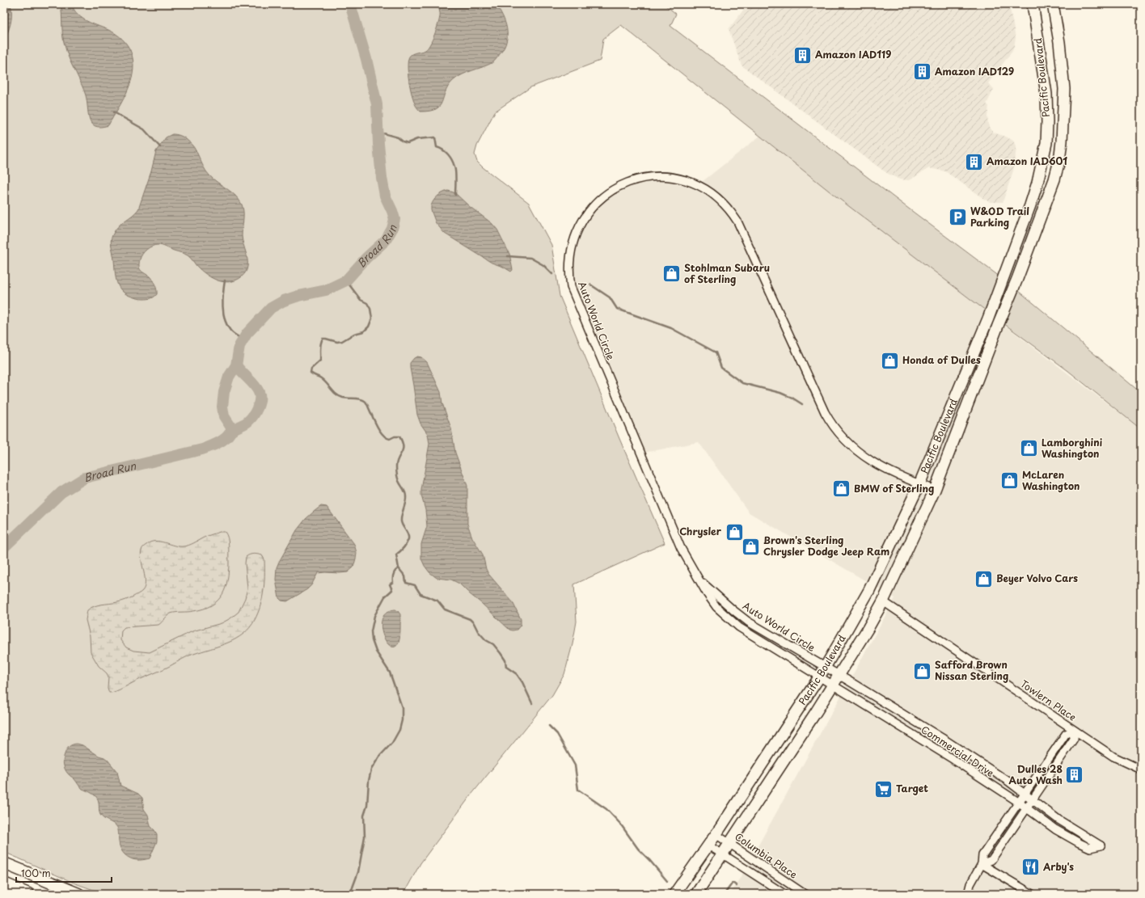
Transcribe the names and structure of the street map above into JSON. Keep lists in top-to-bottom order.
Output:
{
  "streets": {
    "main road": ["Pacific Boulevard"],
    "street": [
      "Auto World Circle",
      "Towlern Place",
      "Commercial Drive",
      "Columbia Place"
    ]
  },
  "crossings": [
    ["Pacific Boulevard", "Auto World Circle"],
    ["Pacific Boulevard", "Towlern Place"],
    ["Pacific Boulevard", "Commercial Drive"],
    ["Pacific Boulevard", "Columbia Place"],
    ["Auto World Circle", "Commercial Drive"]
  ],
  "water": ["Broad Run"],
  "places": {
    "building": [
      "Amazon IAD119",
      "Amazon IAD129",
      "Amazon IAD601",
      "Dulles 28 Auto Wash"
    ],
    "parking": ["W&OD Trail Parking"],
    "shop": [
      "Stohlman Subaru of Sterling",
      "Honda of Dulles",
      "Lamborghini Washington",
      "McLaren Washington",
      "BMW of Sterling",
      "Chrysler",
      "Brown's Sterling Chrysler Dodge Jeep Ram",
      "Beyer Volvo Cars",
      "Safford Brown Nissan Sterling"
    ],
    "supermarket": ["Target"],
    "restaurant": ["Arby's"]
  },
  "scale_bar": "100 m"
}
